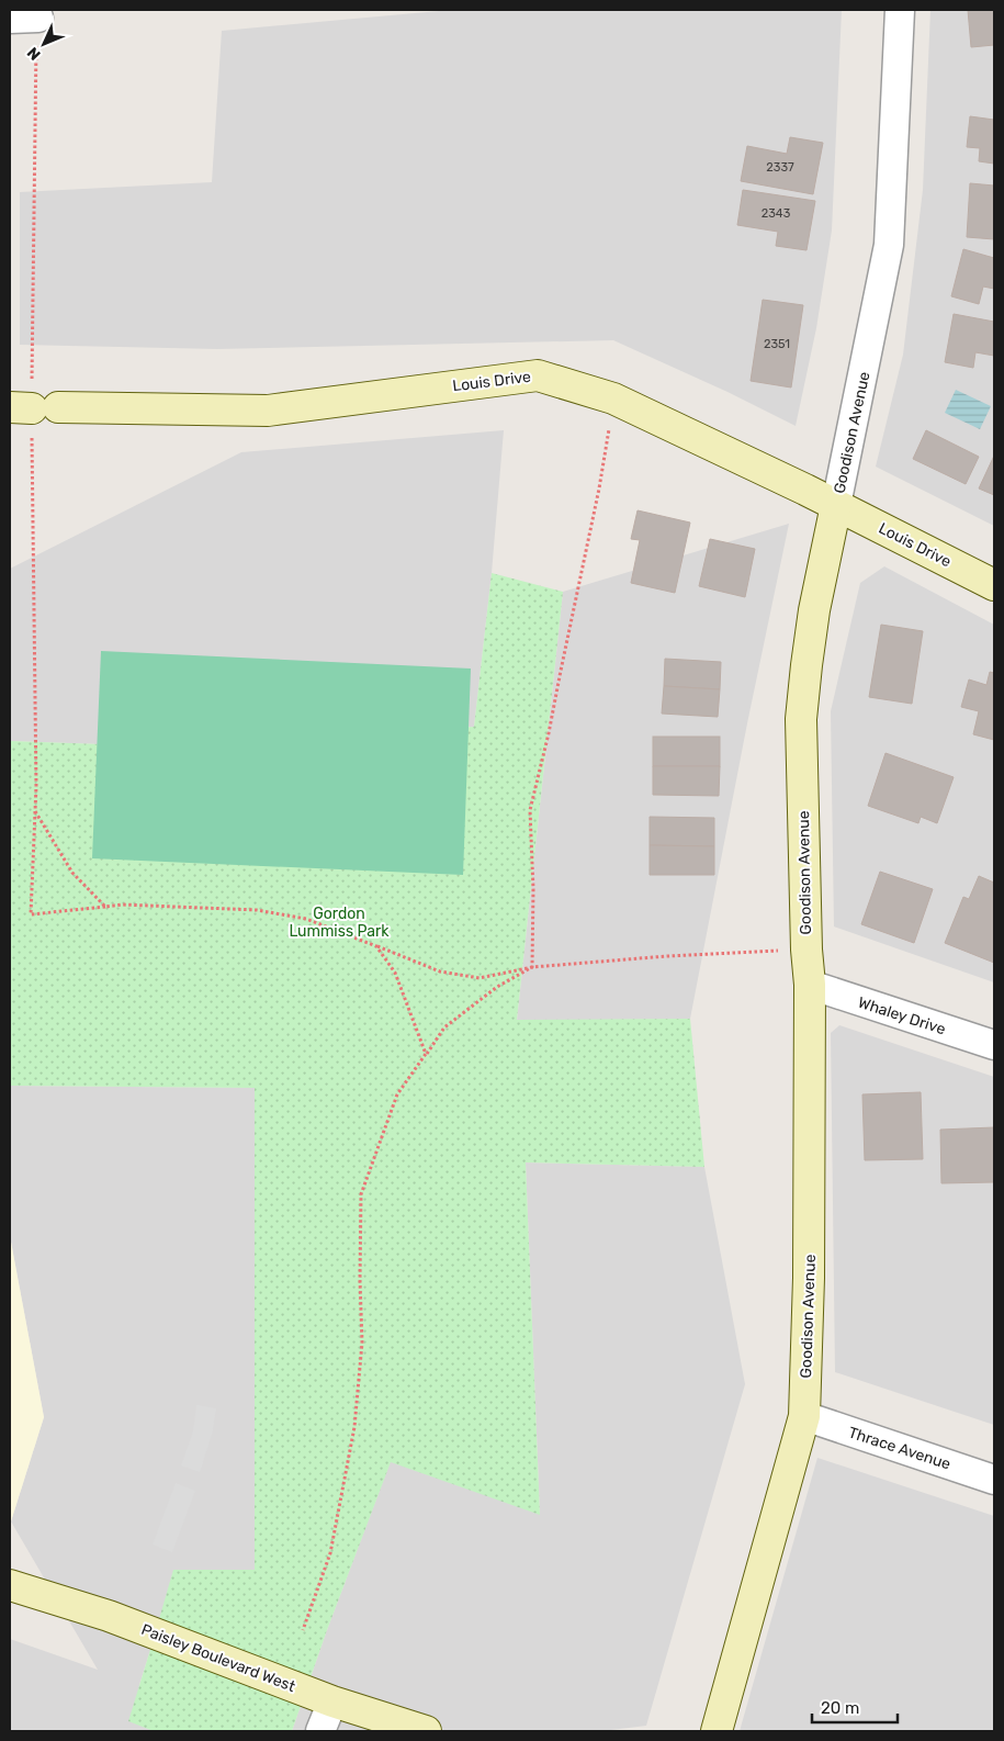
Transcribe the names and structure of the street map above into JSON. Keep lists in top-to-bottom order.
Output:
{
  "streets": {
    "street": [
      "Louis Drive",
      "Goodison Avenue",
      "Whaley Drive",
      "Thrace Avenue",
      "Paisley Boulevard West"
    ]
  },
  "crossings": [
    ["Louis Drive", "Goodison Avenue"],
    ["Goodison Avenue", "Whaley Drive"],
    ["Goodison Avenue", "Thrace Avenue"]
  ],
  "parks": ["Gordon Lummiss Park"],
  "house_numbers": ["2337", "2343", "2351"],
  "scale_bar": "20 m",
  "north": "bottom left"
}
